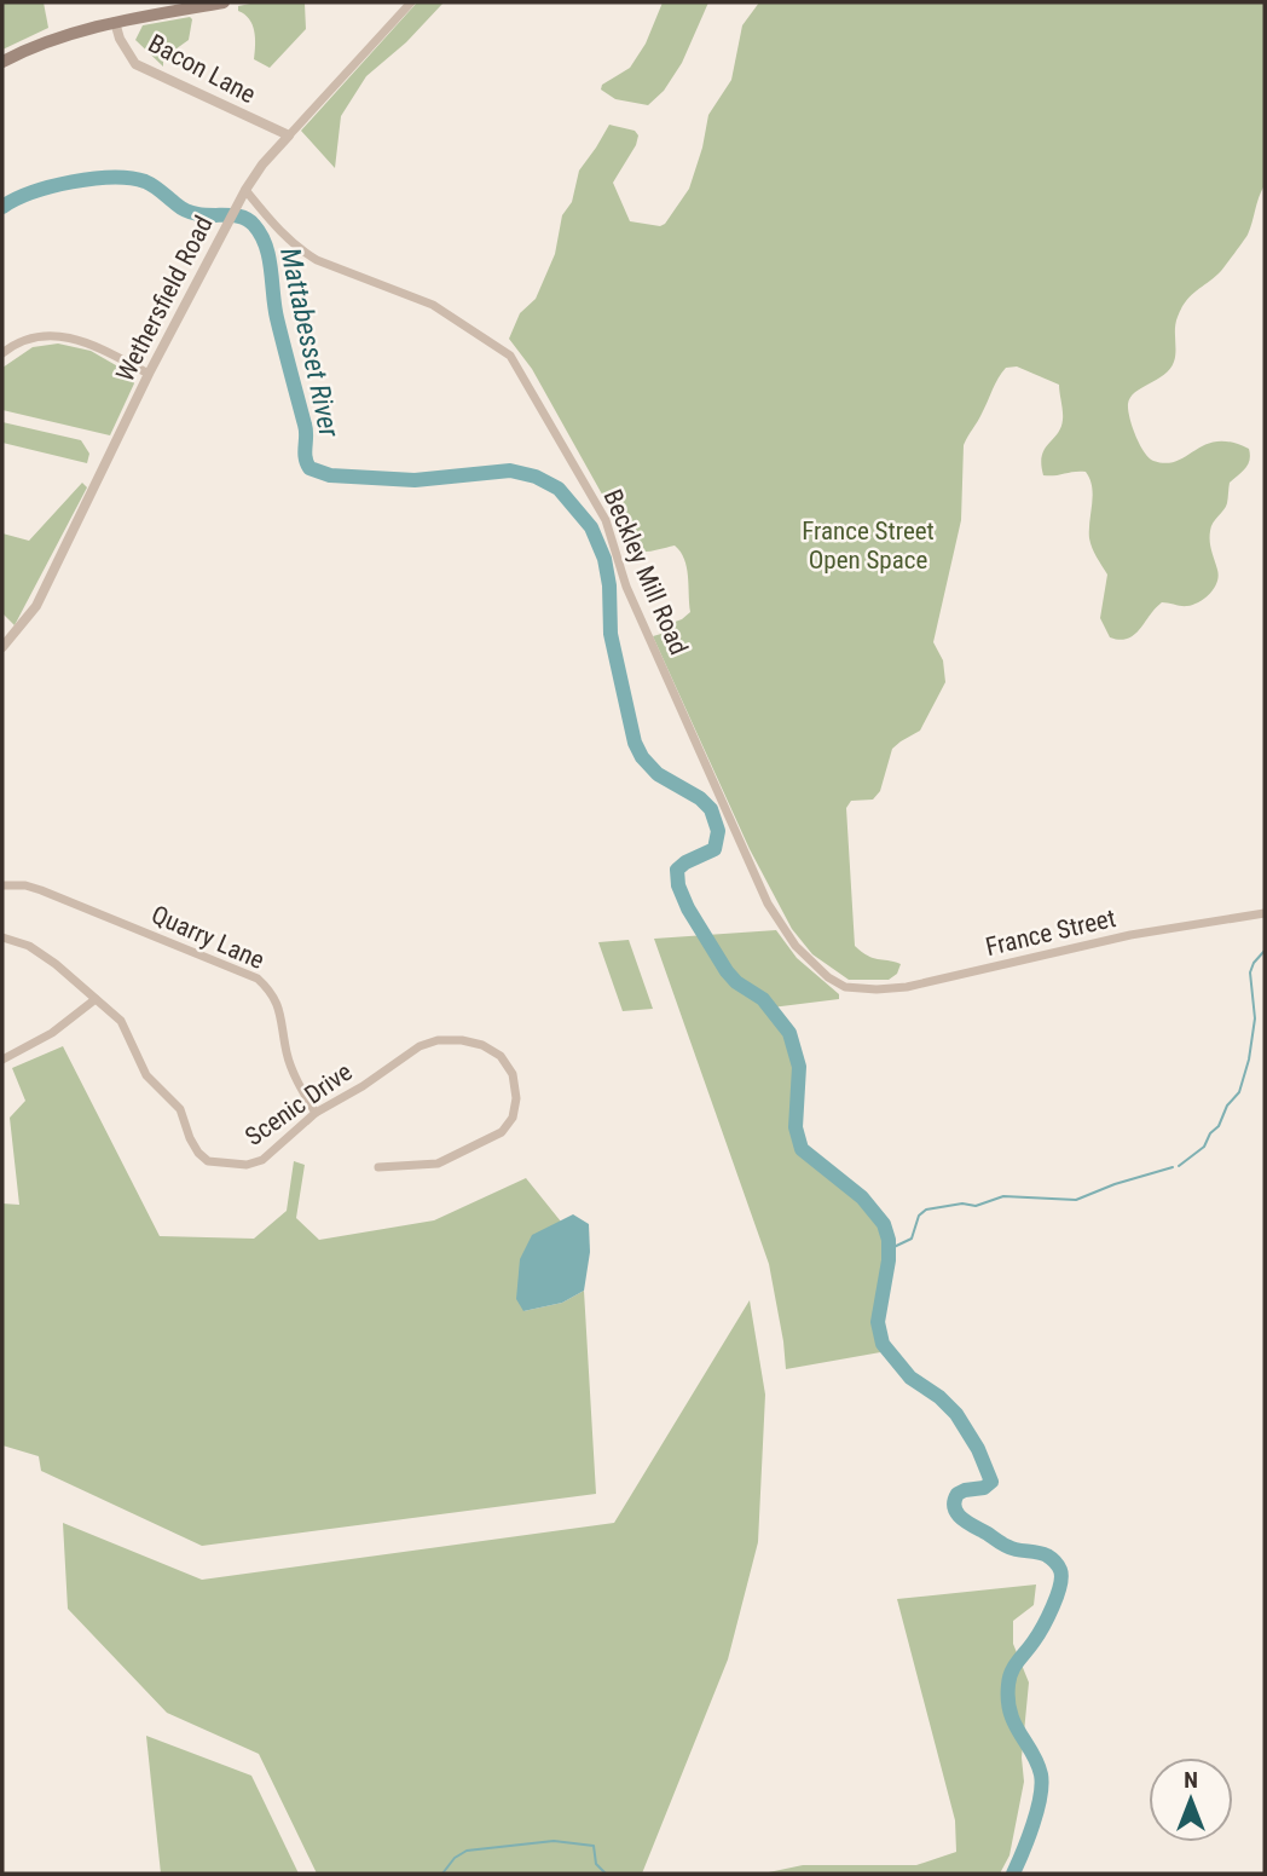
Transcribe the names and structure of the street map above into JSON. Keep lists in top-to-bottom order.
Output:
{
  "streets": {
    "street": [
      "Bacon Lane",
      "Wethersfield Road",
      "Beckley Mill Road",
      "France Street",
      "Quarry Lane",
      "Scenic Drive"
    ]
  },
  "crossings": [
    ["Bacon Lane", "Wethersfield Road"],
    ["Wethersfield Road", "Beckley Mill Road"],
    ["Beckley Mill Road", "France Street"],
    ["Quarry Lane", "Scenic Drive"]
  ],
  "water": ["Mattabesset River"],
  "parks": ["France Street Open Space"],
  "north": "top"
}
